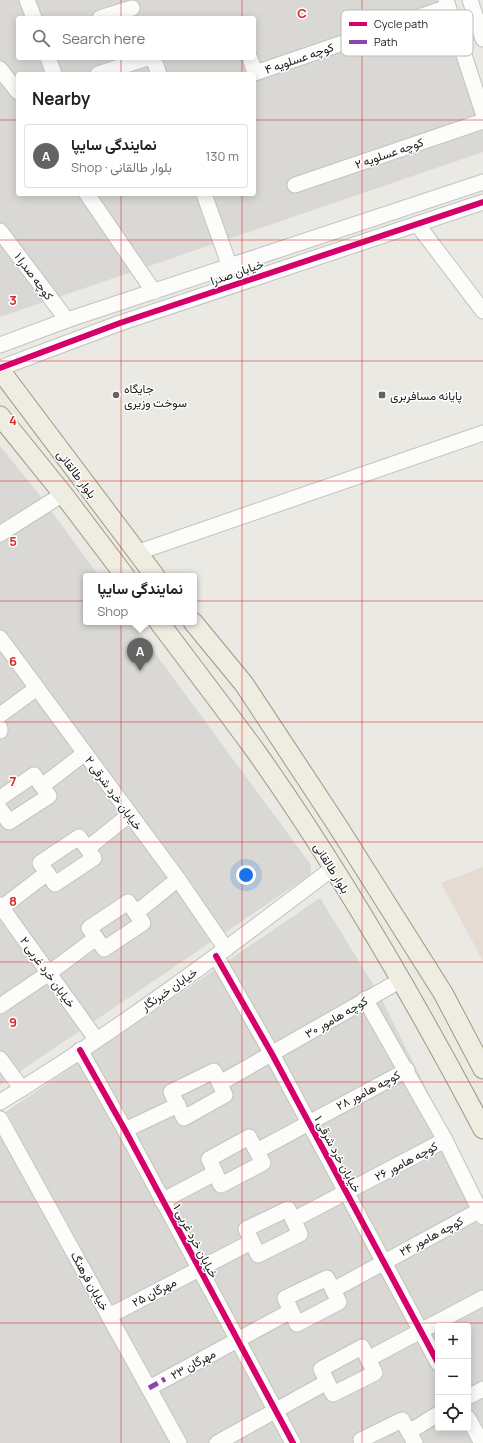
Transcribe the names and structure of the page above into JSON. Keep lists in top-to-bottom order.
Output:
{
  "streets": {
    "main road": ["بلوار طالقانی"],
    "street": [
      "کوچه عسلویه ۴",
      "کوچه عسلویه ۲",
      "خیابان صدرا",
      "کوچه صدرا ۱",
      "خیابان خرد شرقی ۲",
      "خیابان خرد غربی ۲",
      "خیابان خبرنگار",
      "کوچه هامور ۳۰",
      "کوچه هامور ۲۸",
      "خیابان خرد شرقی ۱",
      "کوچه هامور ۲۶",
      "کوچه هامور ۲۴",
      "خیابان خرد غربی ۱",
      "خیابان فرهنگ",
      "مهرگان ۲۵",
      "مهرگان ۲۳"
    ]
  },
  "crossings": [
    ["خیابان صدرا", "کوچه صدرا ۱"],
    ["خیابان صدرا", "بلوار طالقانی"],
    ["بلوار طالقانی", "خیابان خبرنگار"],
    ["بلوار طالقانی", "کوچه هامور ۳۰"],
    ["خیابان خرد شرقی ۲", "خیابان خبرنگار"],
    ["خیابان خرد شرقی ۲", "خیابان خرد شرقی ۱"],
    ["خیابان خرد غربی ۲", "خیابان خبرنگار"],
    ["خیابان خبرنگار", "خیابان خرد شرقی ۱"],
    ["خیابان خبرنگار", "خیابان خرد غربی ۱"],
    ["کوچه هامور ۳۰", "خیابان خرد شرقی ۱"],
    ["کوچه هامور ۲۸", "خیابان خرد شرقی ۱"],
    ["خیابان خرد شرقی ۱", "کوچه هامور ۲۶"],
    ["خیابان خرد شرقی ۱", "کوچه هامور ۲۴"],
    ["خیابان خرد غربی ۱", "مهرگان ۲۵"],
    ["خیابان خرد غربی ۱", "مهرگان ۲۳"],
    ["خیابان فرهنگ", "مهرگان ۲۵"],
    ["خیابان فرهنگ", "مهرگان ۲۳"]
  ],
  "places": {
    "other": ["جایگاه سوخت وزیری"],
    "transit": ["پایانه مسافربری"]
  },
  "legend": ["Cycle path", "Path"],
  "page": {
    "search": "Search here",
    "heading": "Nearby",
    "list": [
      {
        "mark": "A",
        "name": "نمایندگی سایپا",
        "note": "Shop · بلوار طالقانی",
        "value": "130 m"
      }
    ],
    "popup": ["نمایندگی سایپا", "Shop"],
    "pins": "A",
    "map_buttons": ["+", "−"]
  },
  "grid": {
    "columns": ["C"],
    "rows": [
      "3",
      "4",
      "5",
      "6",
      "7",
      "8",
      "9"
    ]
  }
}
